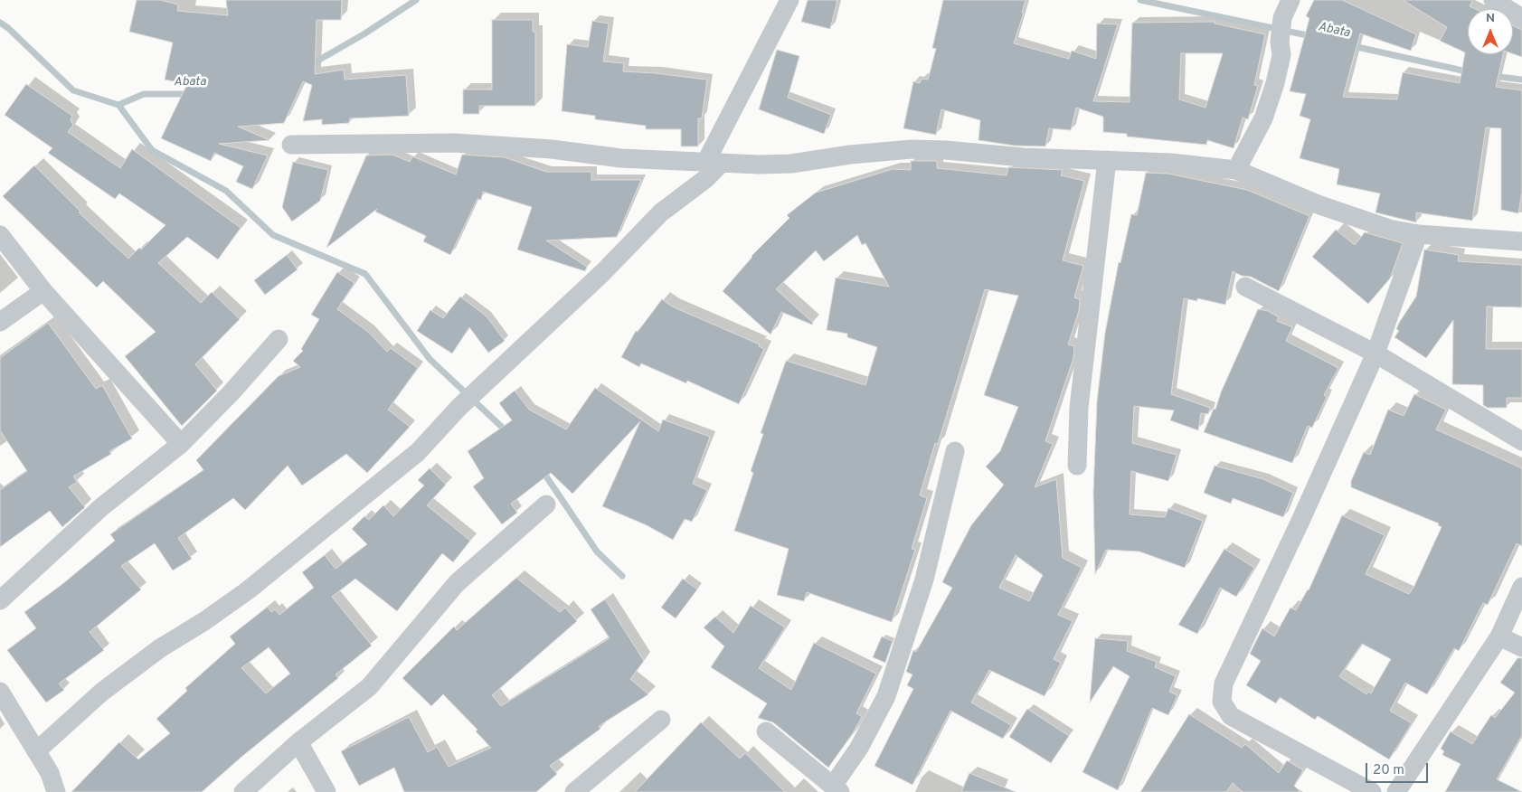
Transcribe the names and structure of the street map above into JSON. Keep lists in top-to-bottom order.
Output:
{
  "water": ["Abata"],
  "scale_bar": "20 m",
  "north": "top"
}
